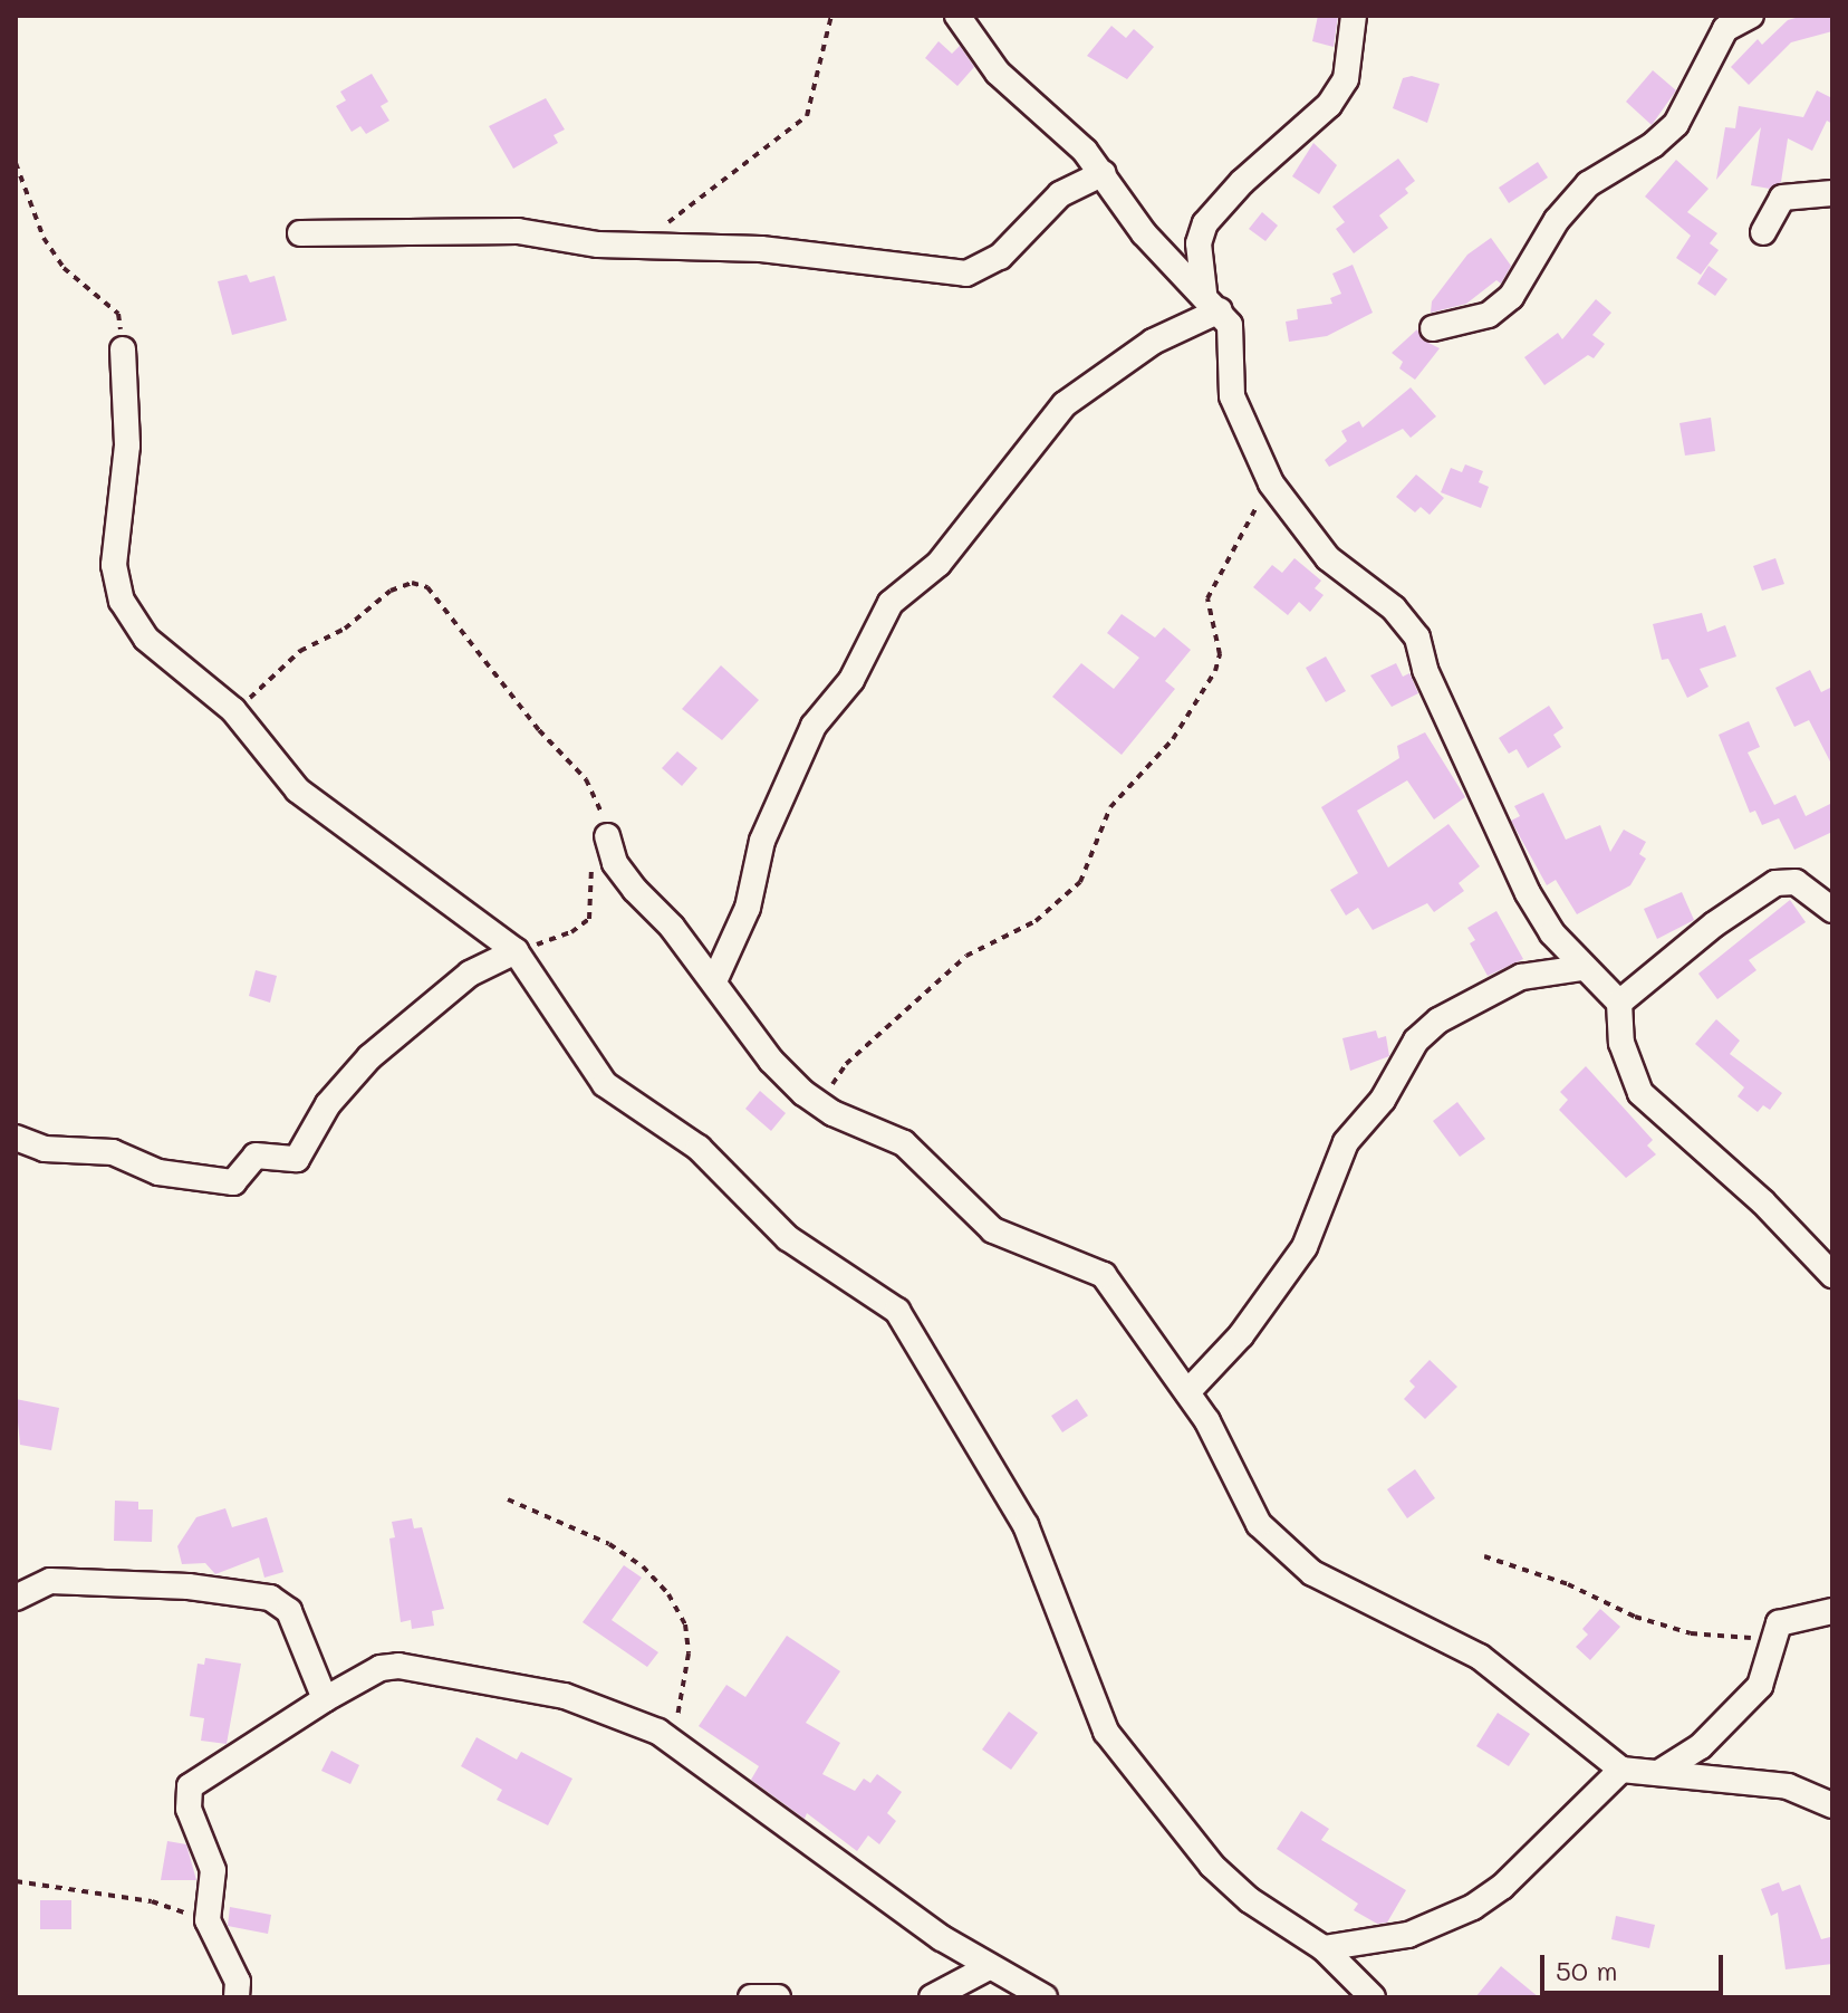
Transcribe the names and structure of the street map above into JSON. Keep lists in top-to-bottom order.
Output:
{
  "scale_bar": "50 m"
}
